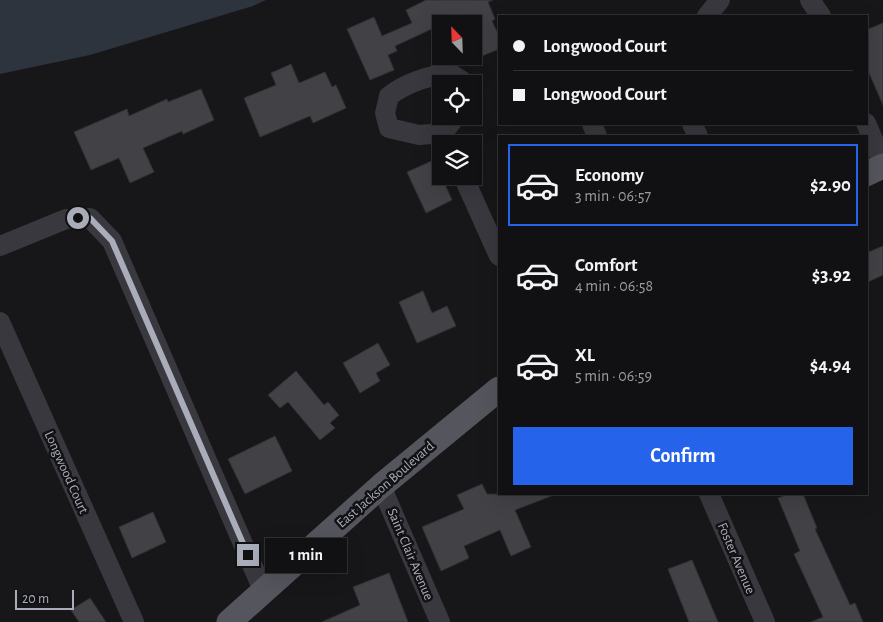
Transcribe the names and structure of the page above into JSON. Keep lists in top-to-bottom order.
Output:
{
  "streets": {
    "main road": ["East Jackson Boulevard"],
    "street": ["Longwood Court", "Saint Clair Avenue", "Foster Avenue"]
  },
  "crossings": [
    ["East Jackson Boulevard", "Saint Clair Avenue"]
  ],
  "scale_bar": "20 m",
  "north": "top left",
  "page": {
    "banner": ["Longwood Court", "Longwood Court"],
    "list": [
      {
        "name": "Economy",
        "note": "3 min · 06:57",
        "value": "$2.90"
      },
      {
        "name": "Comfort",
        "note": "4 min · 06:58",
        "value": "$3.92"
      },
      {
        "name": "XL",
        "note": "5 min · 06:59",
        "value": "$4.94"
      }
    ],
    "buttons": "Confirm",
    "bubble": "1 min",
    "scale": "20 m"
  }
}
